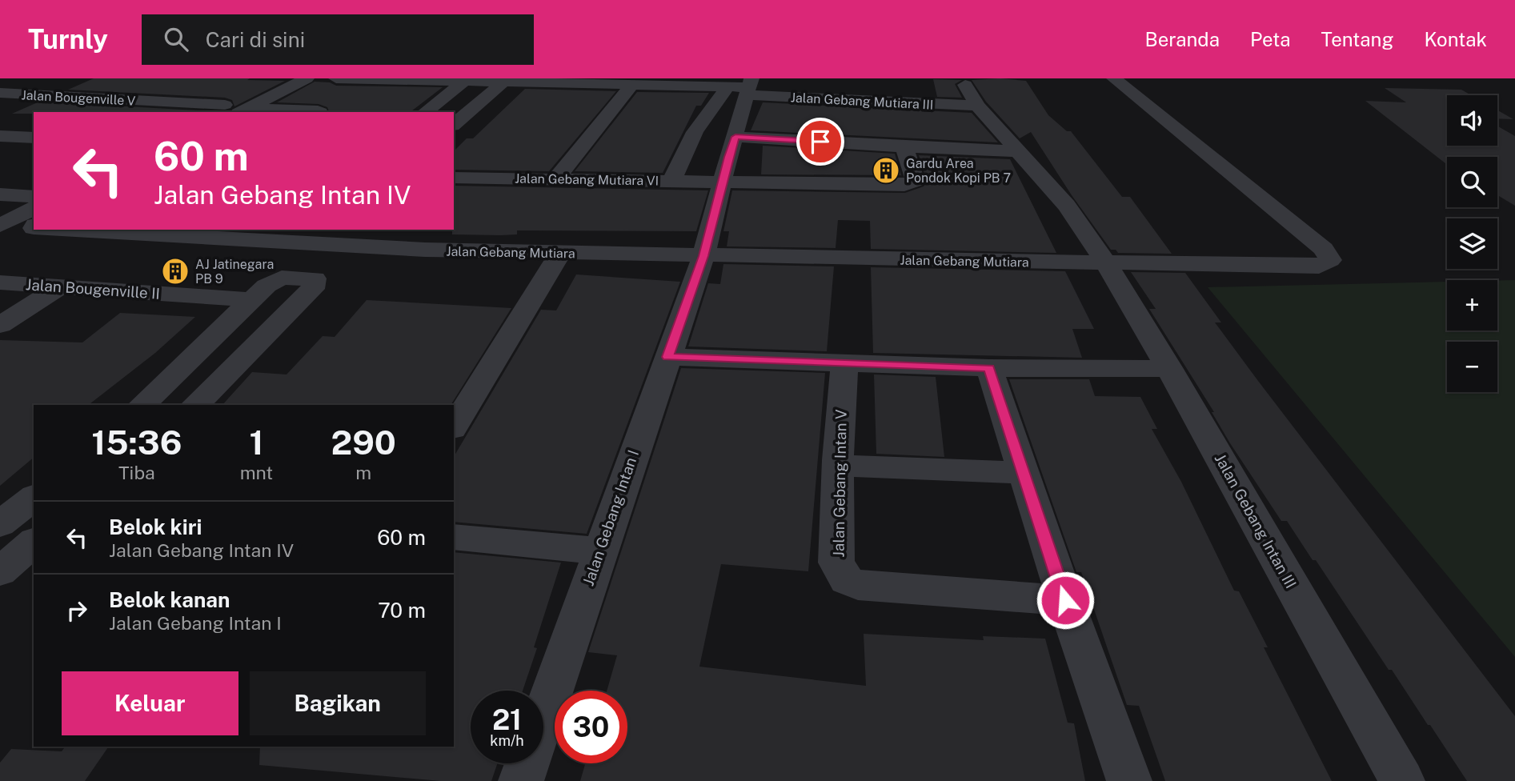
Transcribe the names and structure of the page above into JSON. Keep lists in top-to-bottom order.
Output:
{
  "streets": {
    "street": [
      "Jalan Bougenville V",
      "Jalan Gebang Mutiara III",
      "Jalan Gebang Mutiara VI",
      "Jalan Gebang Mutiara",
      "Jalan Bougenville II",
      "Jalan Gebang Intan V",
      "Jalan Gebang Intan I",
      "Jalan Gebang Intan III"
    ]
  },
  "crossings": [
    ["Jalan Gebang Mutiara III", "Jalan Gebang Intan I"],
    ["Jalan Gebang Mutiara III", "Jalan Gebang Intan III"],
    ["Jalan Gebang Mutiara VI", "Jalan Gebang Intan I"],
    ["Jalan Gebang Mutiara", "Jalan Gebang Intan I"],
    ["Jalan Gebang Mutiara", "Jalan Gebang Intan III"]
  ],
  "places": {
    "building": ["Gardu Area Pondok Kopi PB 7", "AJ Jatinegara PB 9"]
  },
  "page": {
    "header": "Turnly",
    "search": "Cari di sini",
    "nav": [
      "Beranda",
      "Peta",
      "Tentang",
      "Kontak"
    ],
    "map_buttons": ["+", "−"],
    "turn": ["60 m", "Jalan Gebang Intan IV"],
    "eta": [
      "15:36",
      "Tiba",
      "1",
      "mnt",
      "290",
      "m"
    ],
    "list": [
      {
        "name": "Belok kiri",
        "note": "Jalan Gebang Intan IV",
        "value": "60 m"
      },
      {
        "name": "Belok kanan",
        "note": "Jalan Gebang Intan I",
        "value": "70 m"
      }
    ],
    "buttons": ["Keluar", "Bagikan"],
    "speed": "21 km/h",
    "limit": "30"
  }
}
